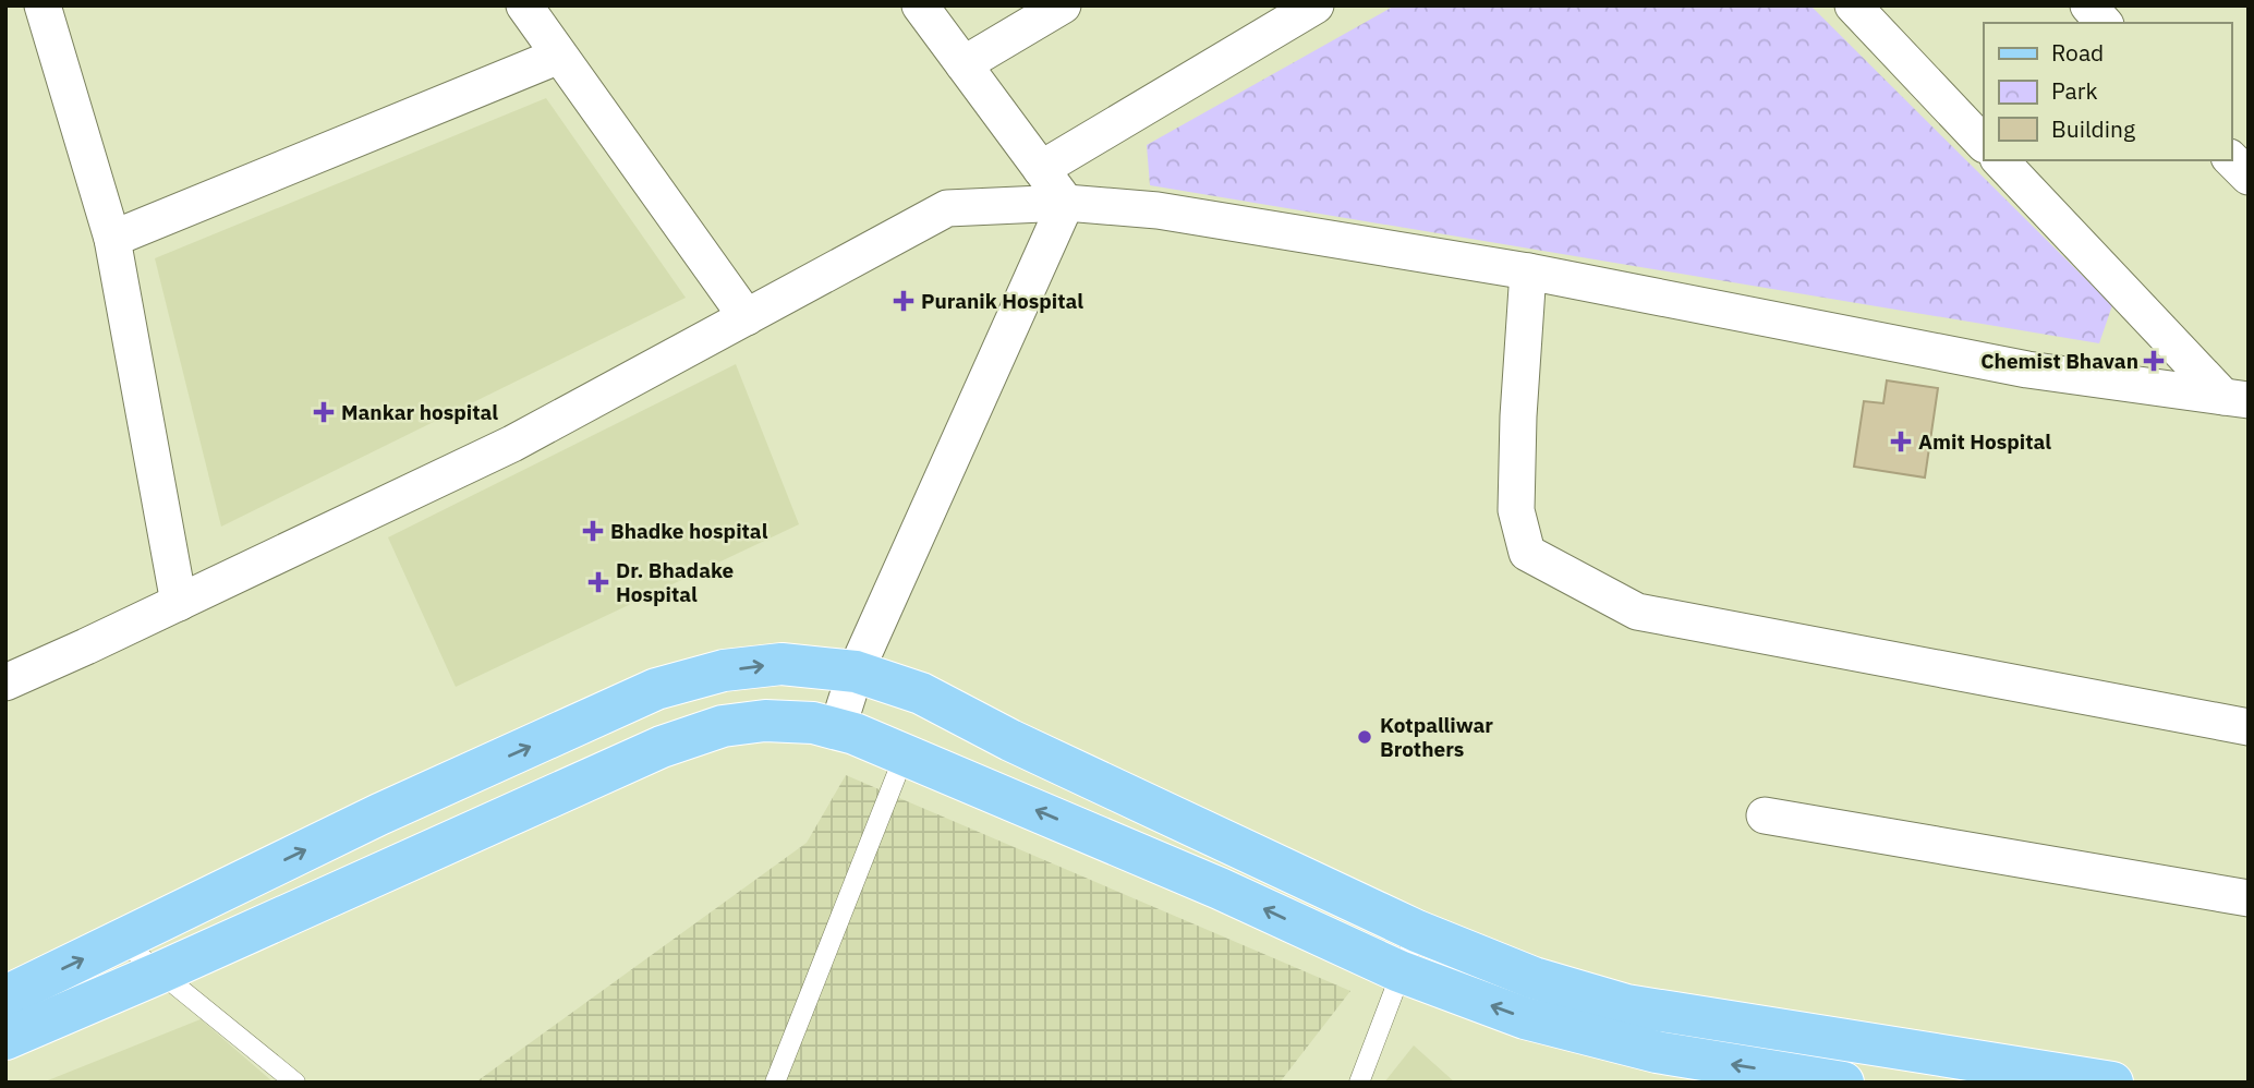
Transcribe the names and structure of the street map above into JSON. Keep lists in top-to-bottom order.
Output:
{
  "places": {
    "health": [
      "Puranik Hospital",
      "Chemist Bhavan",
      "Mankar hospital",
      "Amit Hospital",
      "Bhadke hospital",
      "Dr. Bhadake Hospital"
    ],
    "other": ["Kotpalliwar Brothers"]
  },
  "legend": ["Road", "Park", "Building"]
}
